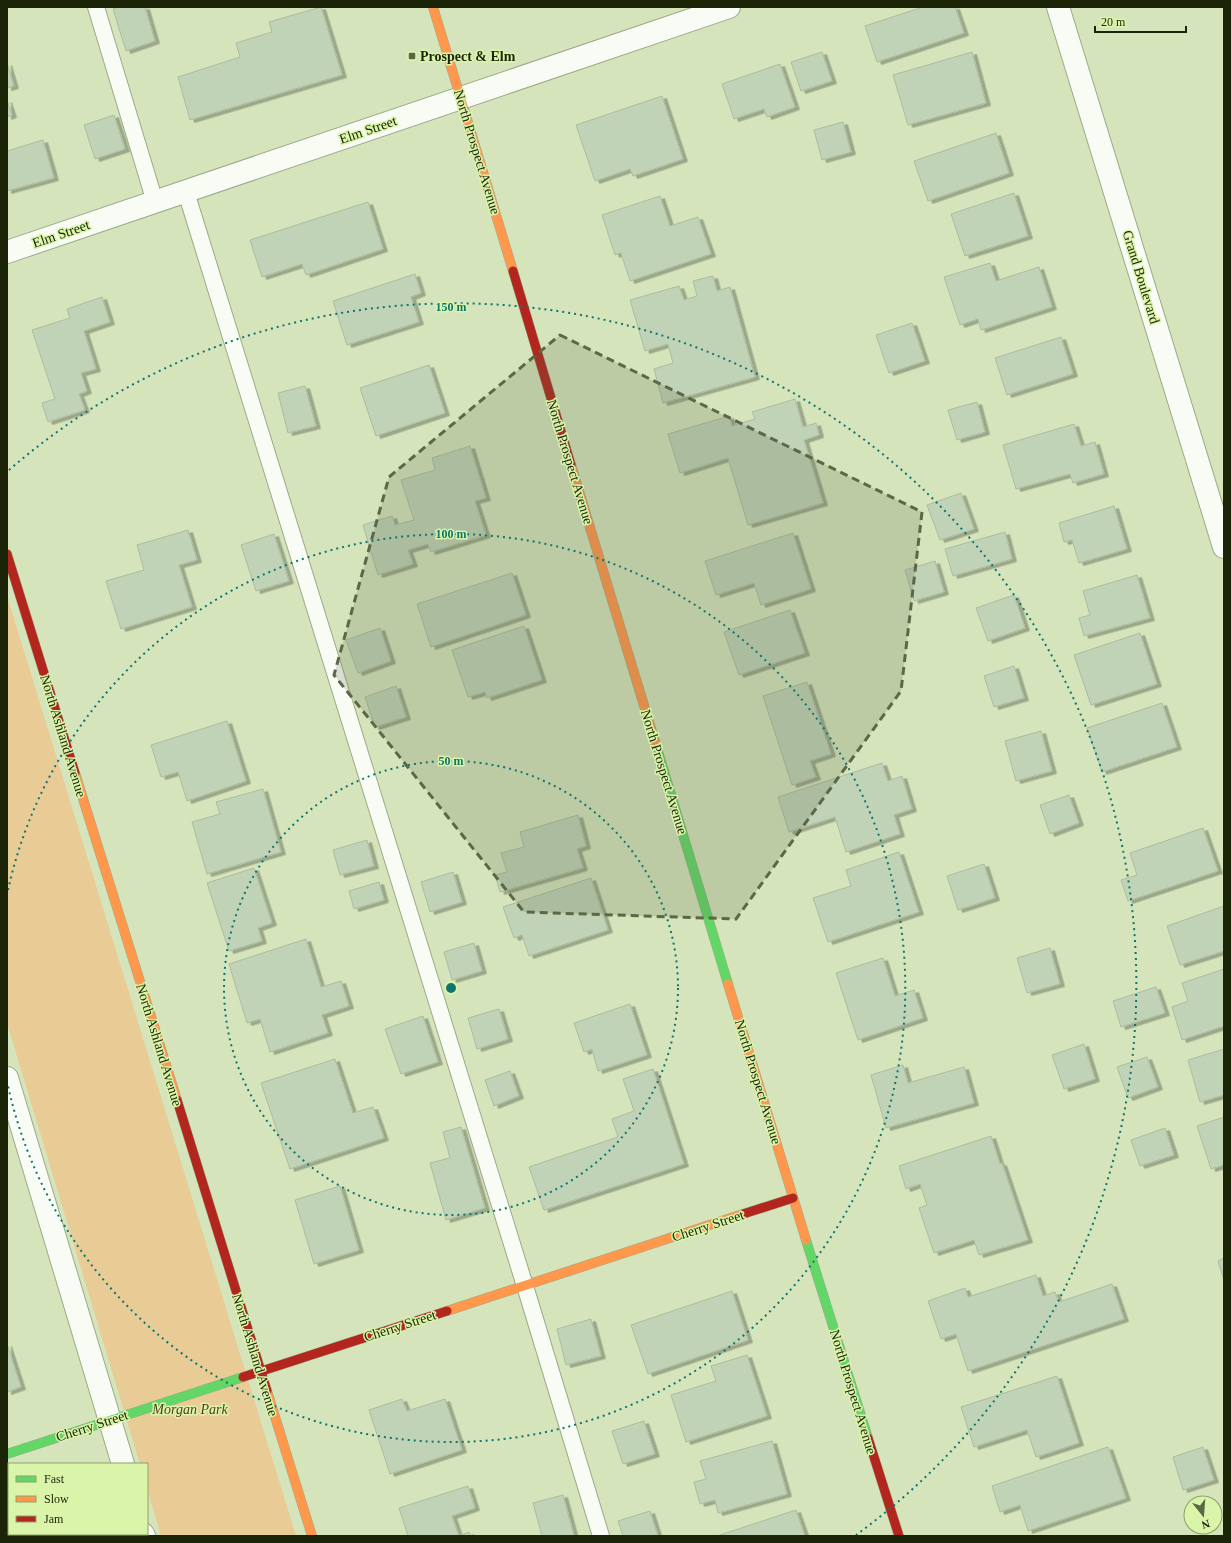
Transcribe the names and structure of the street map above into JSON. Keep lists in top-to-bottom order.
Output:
{
  "streets": {
    "street": [
      "Elm Street",
      "North Prospect Avenue",
      "Grand Boulevard",
      "North Ashland Avenue",
      "Cherry Street"
    ]
  },
  "crossings": [
    ["Elm Street", "North Prospect Avenue"],
    ["North Prospect Avenue", "Cherry Street"],
    ["North Ashland Avenue", "Cherry Street"]
  ],
  "parks": ["Morgan Park"],
  "places": {
    "transit": ["Prospect & Elm"]
  },
  "legend": ["Fast", "Slow", "Jam"],
  "scale_bar": "20 m",
  "north": "bottom",
  "rings": ["150 m", "100 m", "50 m"]
}
